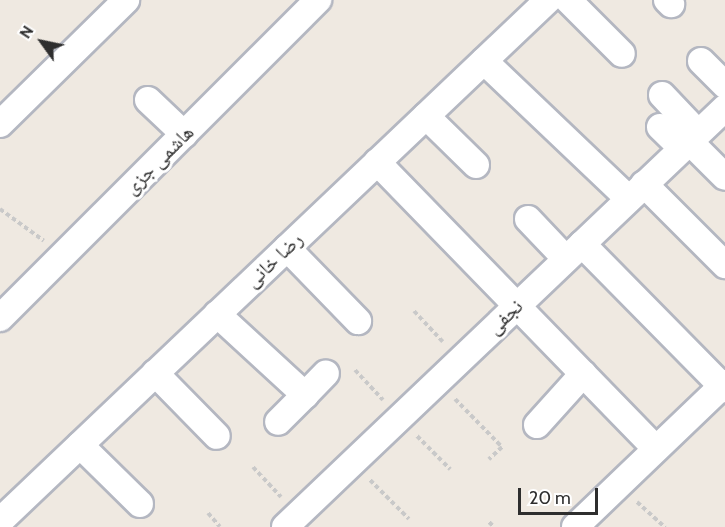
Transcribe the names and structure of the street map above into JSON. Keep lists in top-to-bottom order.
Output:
{
  "streets": {
    "street": ["هاشمی جزی", "رضا خانی", "نجفی"]
  },
  "scale_bar": "20 m",
  "north": "top left"
}
